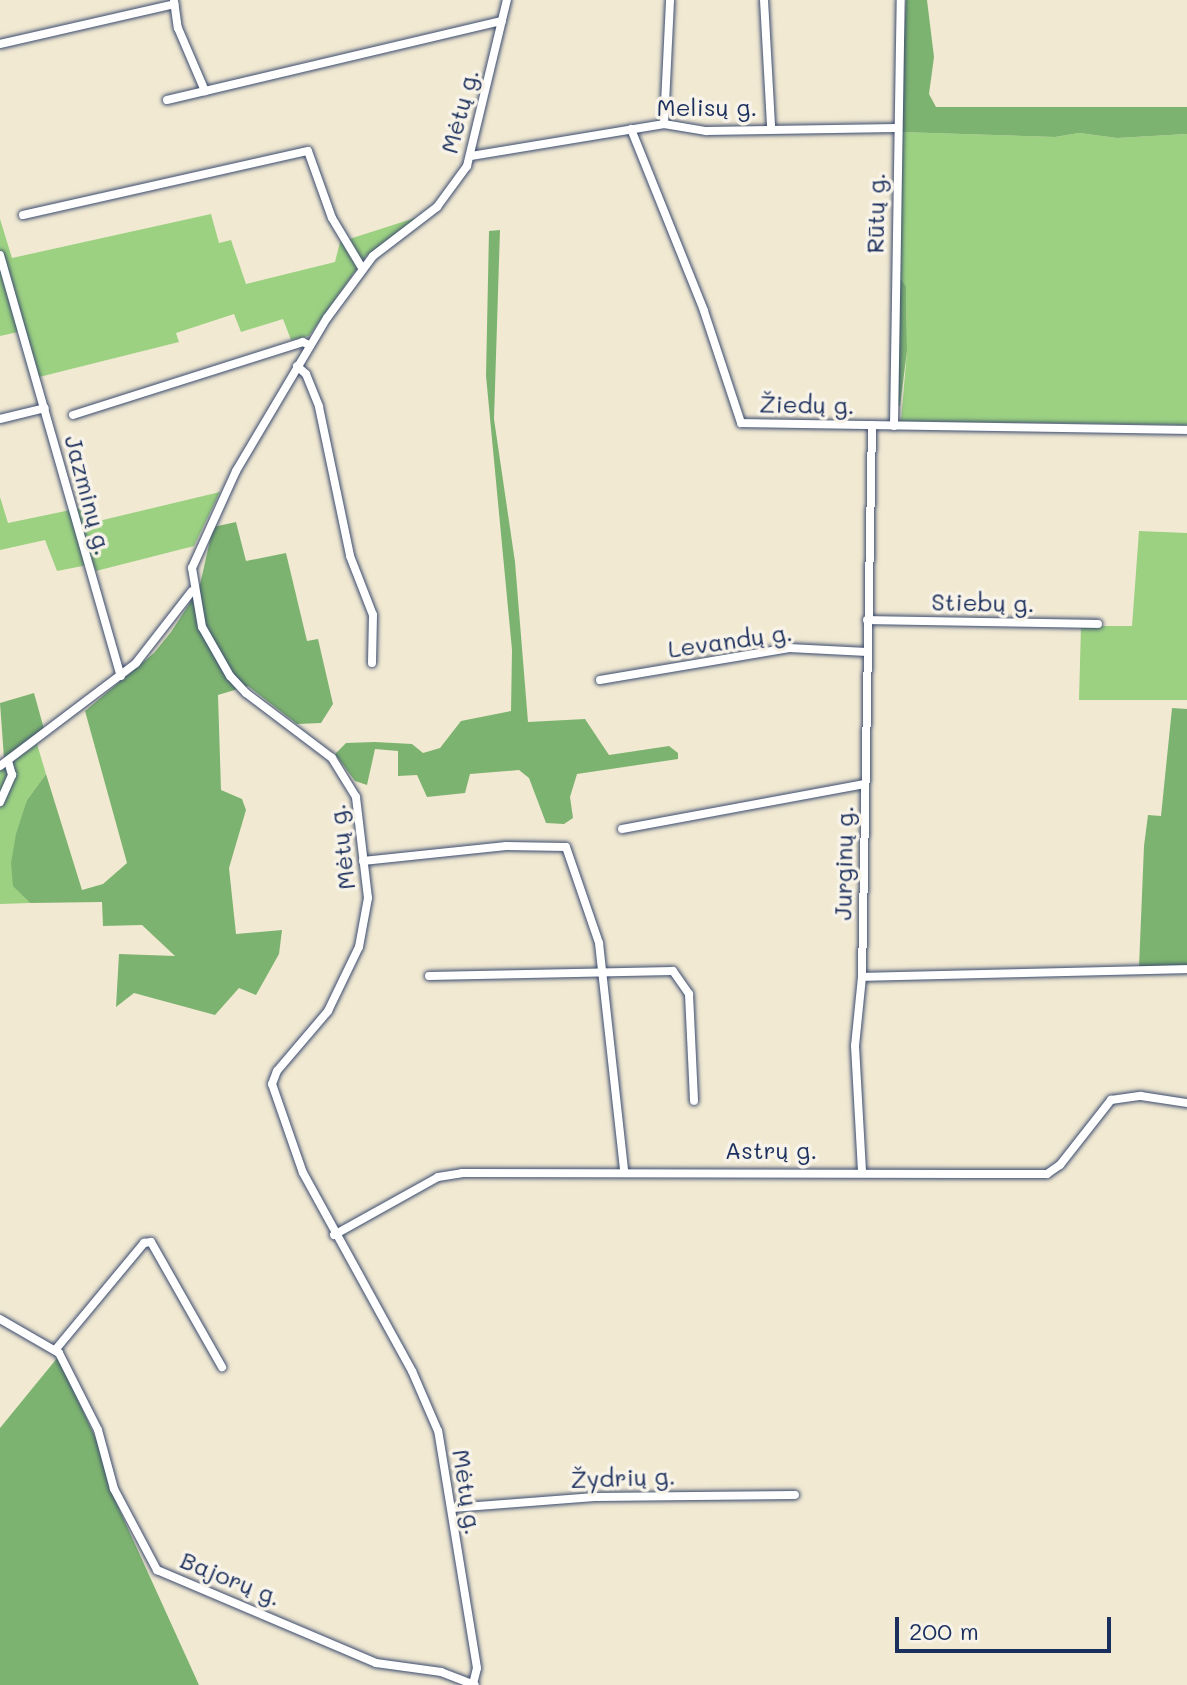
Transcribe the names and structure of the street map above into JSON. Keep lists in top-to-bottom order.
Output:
{
  "streets": {
    "street": [
      "Melisų g.",
      "Mėtų g.",
      "Rūtų g.",
      "Žiedų g.",
      "Jazminų g.",
      "Stiebų g.",
      "Levandų g.",
      "Jurginų g.",
      "Astrų g.",
      "Žydrių g.",
      "Bajorų g."
    ]
  },
  "crossings": [
    ["Melisų g.", "Mėtų g."],
    ["Melisų g.", "Rūtų g."],
    ["Melisų g.", "Žiedų g."],
    ["Mėtų g.", "Astrų g."],
    ["Mėtų g.", "Žydrių g."],
    ["Mėtų g.", "Bajorų g."],
    ["Rūtų g.", "Žiedų g."],
    ["Žiedų g.", "Jurginų g."],
    ["Stiebų g.", "Jurginų g."],
    ["Levandų g.", "Jurginų g."],
    ["Jurginų g.", "Astrų g."]
  ],
  "scale_bar": "200 m"
}
